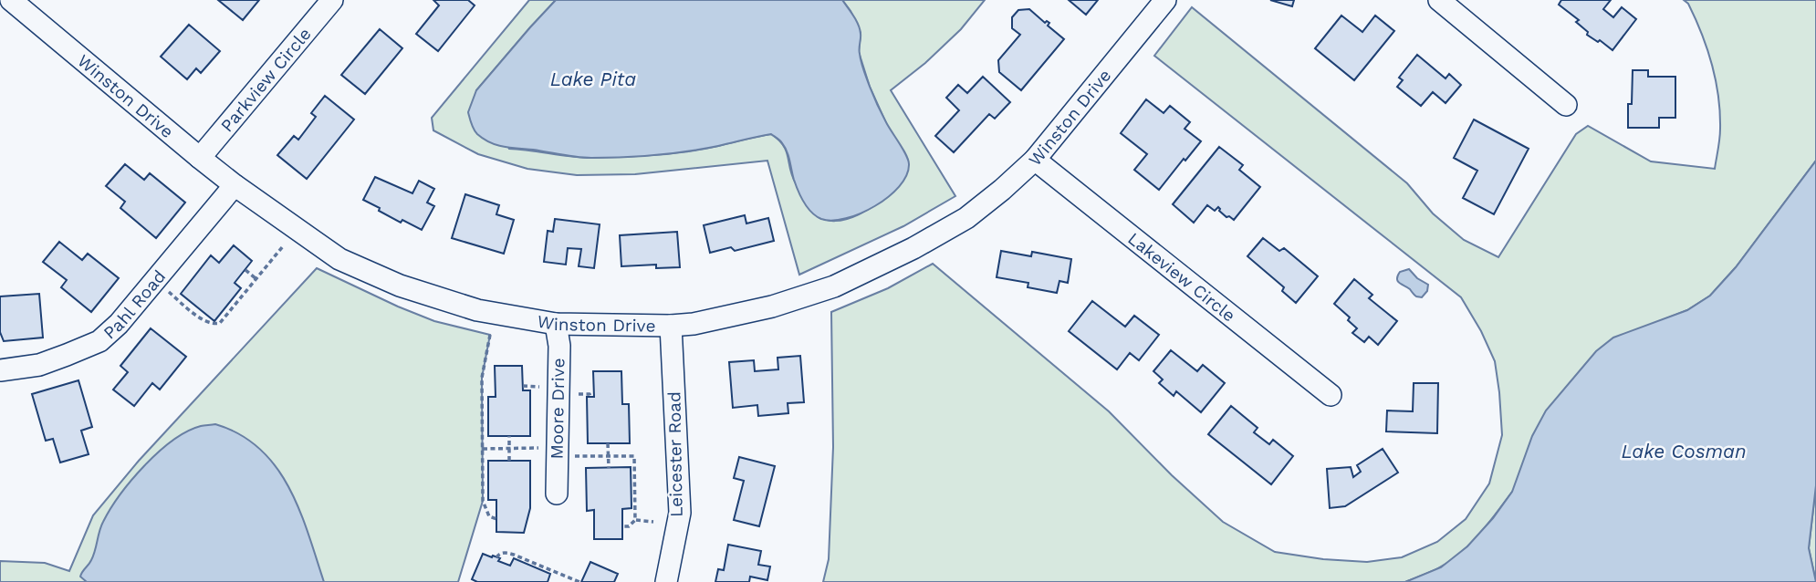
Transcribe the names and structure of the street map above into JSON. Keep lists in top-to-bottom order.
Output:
{
  "streets": {
    "street": [
      "Parkview Circle",
      "Winston Drive",
      "Lakeview Circle",
      "Pahl Road",
      "Moore Drive",
      "Leicester Road"
    ]
  },
  "crossings": [
    ["Parkview Circle", "Winston Drive"],
    ["Winston Drive", "Lakeview Circle"],
    ["Winston Drive", "Pahl Road"],
    ["Winston Drive", "Moore Drive"],
    ["Winston Drive", "Leicester Road"]
  ],
  "water": ["Lake Pita", "Lake Cosman"]
}
